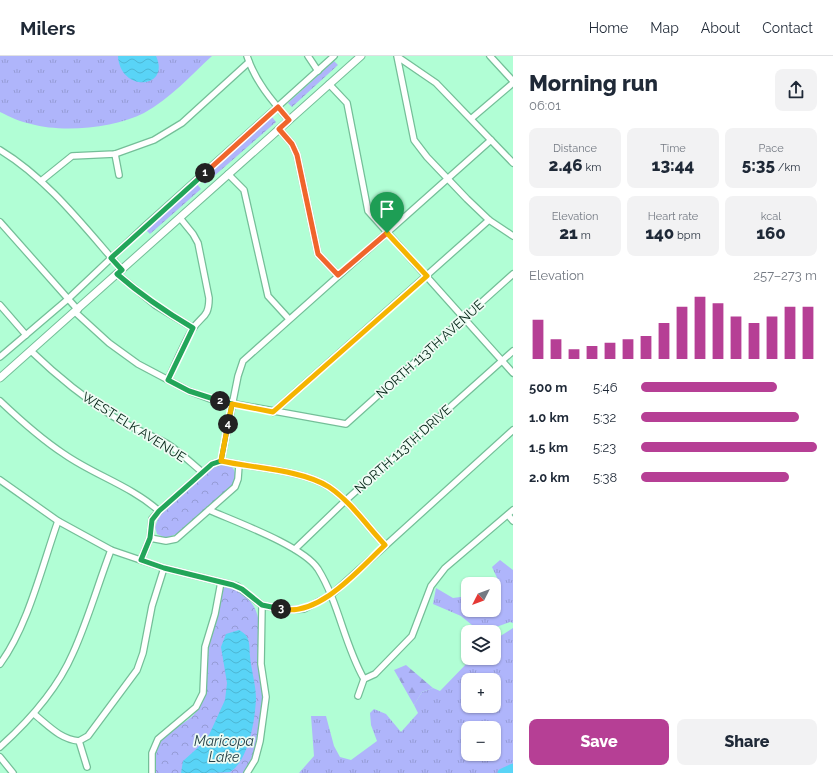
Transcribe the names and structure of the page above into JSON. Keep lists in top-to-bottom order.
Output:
{
  "streets": {
    "street": ["NORTH 113TH AVENUE", "WEST ELK AVENUE", "NORTH 113TH DRIVE"]
  },
  "water": ["Maricopa Lake"],
  "north": "bottom left",
  "page": {
    "header": "Milers",
    "nav": [
      "Home",
      "Map",
      "About",
      "Contact"
    ],
    "heading": ["Morning run", "06:01"],
    "stats": [
      ["Distance", "2.46 km"],
      ["Time", "13:44"],
      ["Pace", "5:35 /km"],
      ["Elevation", "21 m"],
      ["Heart rate", "140 bpm"],
      ["kcal", "160"]
    ],
    "pins": [
      "1",
      "2",
      "4",
      "3"
    ],
    "chart": ["Elevation", "257–273 m"],
    "list": [
      {
        "name": "500 m",
        "note": "5:46"
      },
      {
        "name": "1.0 km",
        "note": "5:32"
      },
      {
        "name": "1.5 km",
        "note": "5:23"
      },
      {
        "name": "2.0 km",
        "note": "5:38"
      }
    ],
    "map_buttons": ["+", "−"],
    "buttons": ["Save", "Share"]
  }
}
